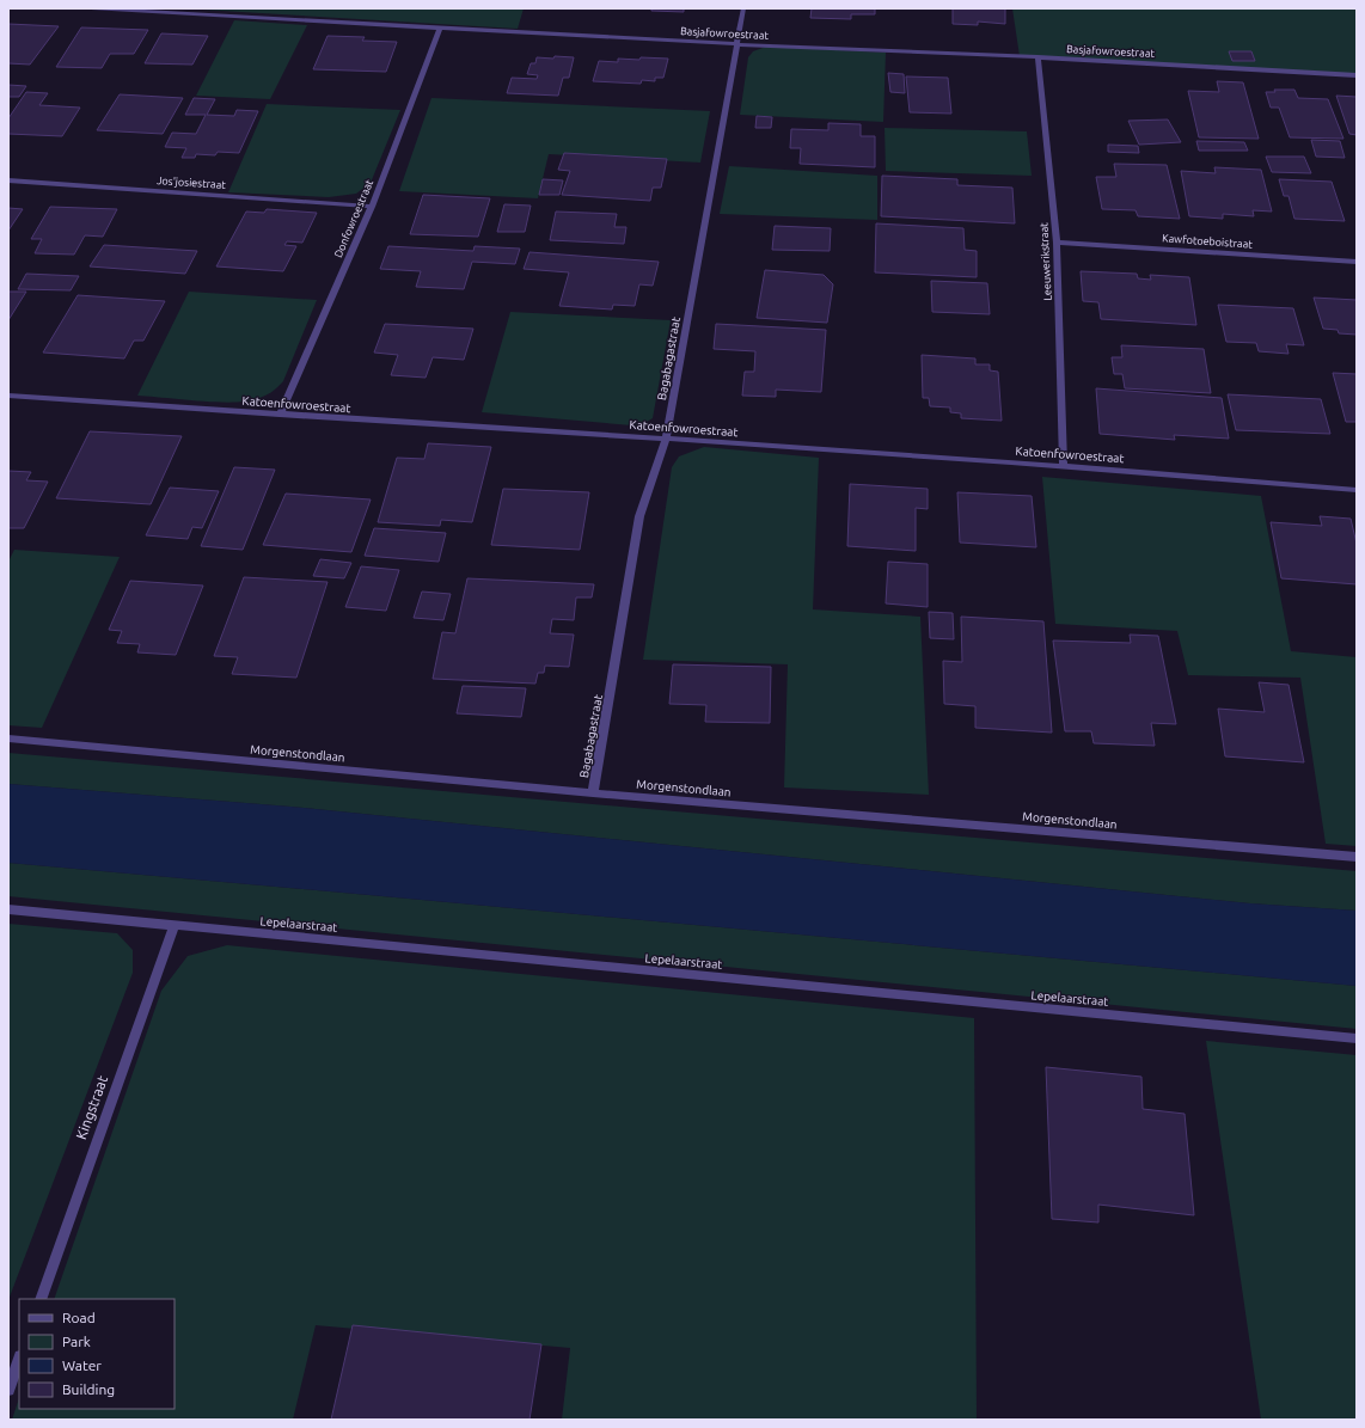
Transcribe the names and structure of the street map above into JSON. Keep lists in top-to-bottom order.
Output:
{
  "streets": {
    "street": [
      "Basjafowroestraat",
      "Jos'josiestraat",
      "Donfowroestraat",
      "Kawfotoeboistraat",
      "Leeuwerikstraat",
      "Bagabagastraat",
      "Katoenfowroestraat",
      "Morgenstondlaan",
      "Lepelaarstraat",
      "Kingstraat"
    ]
  },
  "crossings": [
    ["Basjafowroestraat", "Donfowroestraat"],
    ["Basjafowroestraat", "Leeuwerikstraat"],
    ["Basjafowroestraat", "Bagabagastraat"],
    ["Jos'josiestraat", "Donfowroestraat"],
    ["Donfowroestraat", "Katoenfowroestraat"],
    ["Kawfotoeboistraat", "Leeuwerikstraat"],
    ["Leeuwerikstraat", "Katoenfowroestraat"],
    ["Bagabagastraat", "Katoenfowroestraat"],
    ["Bagabagastraat", "Morgenstondlaan"],
    ["Lepelaarstraat", "Kingstraat"]
  ],
  "legend": [
    "Road",
    "Park",
    "Water",
    "Building"
  ]
}
